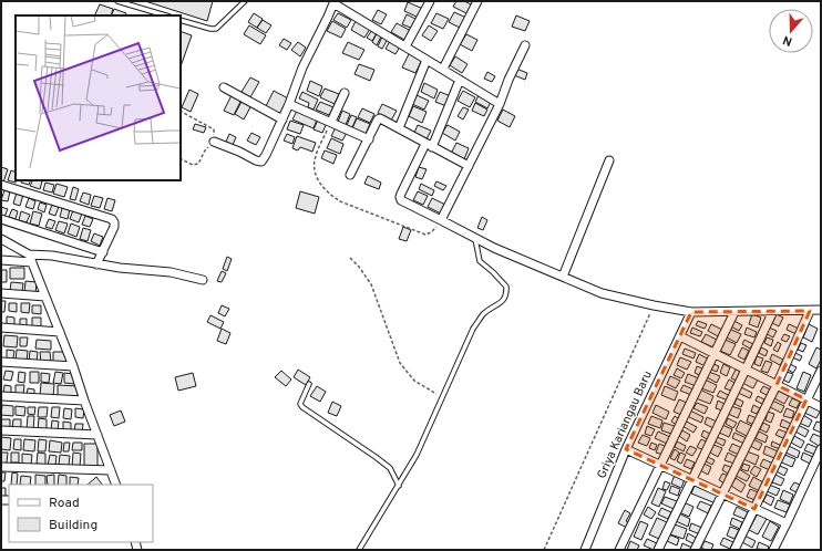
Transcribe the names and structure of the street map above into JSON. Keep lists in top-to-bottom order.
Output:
{
  "streets": {
    "street": ["Griya Kariangau Baru"]
  },
  "legend": ["Road", "Building"],
  "north": "bottom"
}
